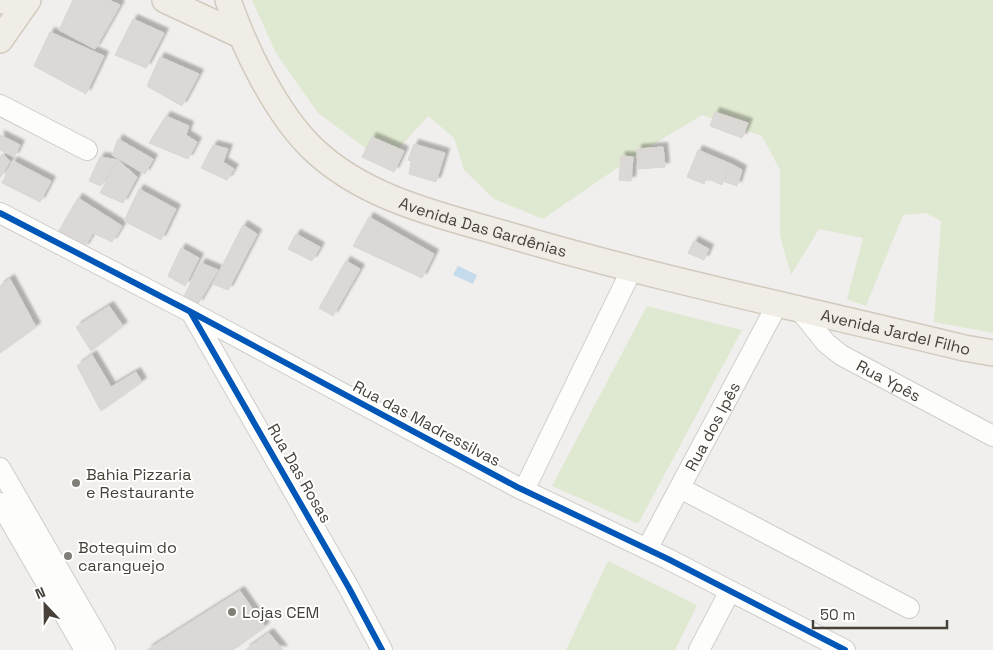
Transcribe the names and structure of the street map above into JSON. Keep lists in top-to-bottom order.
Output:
{
  "streets": {
    "main road": ["Avenida Das Gardênias", "Avenida Jardel Filho"],
    "street": [
      "Rua Ypês",
      "Rua das Madressilvas",
      "Rua dos Ipês",
      "Rua Das Rosas"
    ]
  },
  "crossings": [
    ["Avenida Das Gardênias", "Avenida Jardel Filho"],
    ["Avenida Das Gardênias", "Rua Ypês"],
    ["Avenida Das Gardênias", "Rua dos Ipês"],
    ["Avenida Jardel Filho", "Rua Ypês"],
    ["Avenida Jardel Filho", "Rua dos Ipês"],
    ["Rua Ypês", "Rua dos Ipês"],
    ["Rua das Madressilvas", "Rua dos Ipês"],
    ["Rua das Madressilvas", "Rua Das Rosas"]
  ],
  "places": ["Bahia Pizzaria e Restaurante", "Botequim do caranguejo", "Lojas CEM"],
  "scale_bar": "50 m",
  "north": "top"
}
